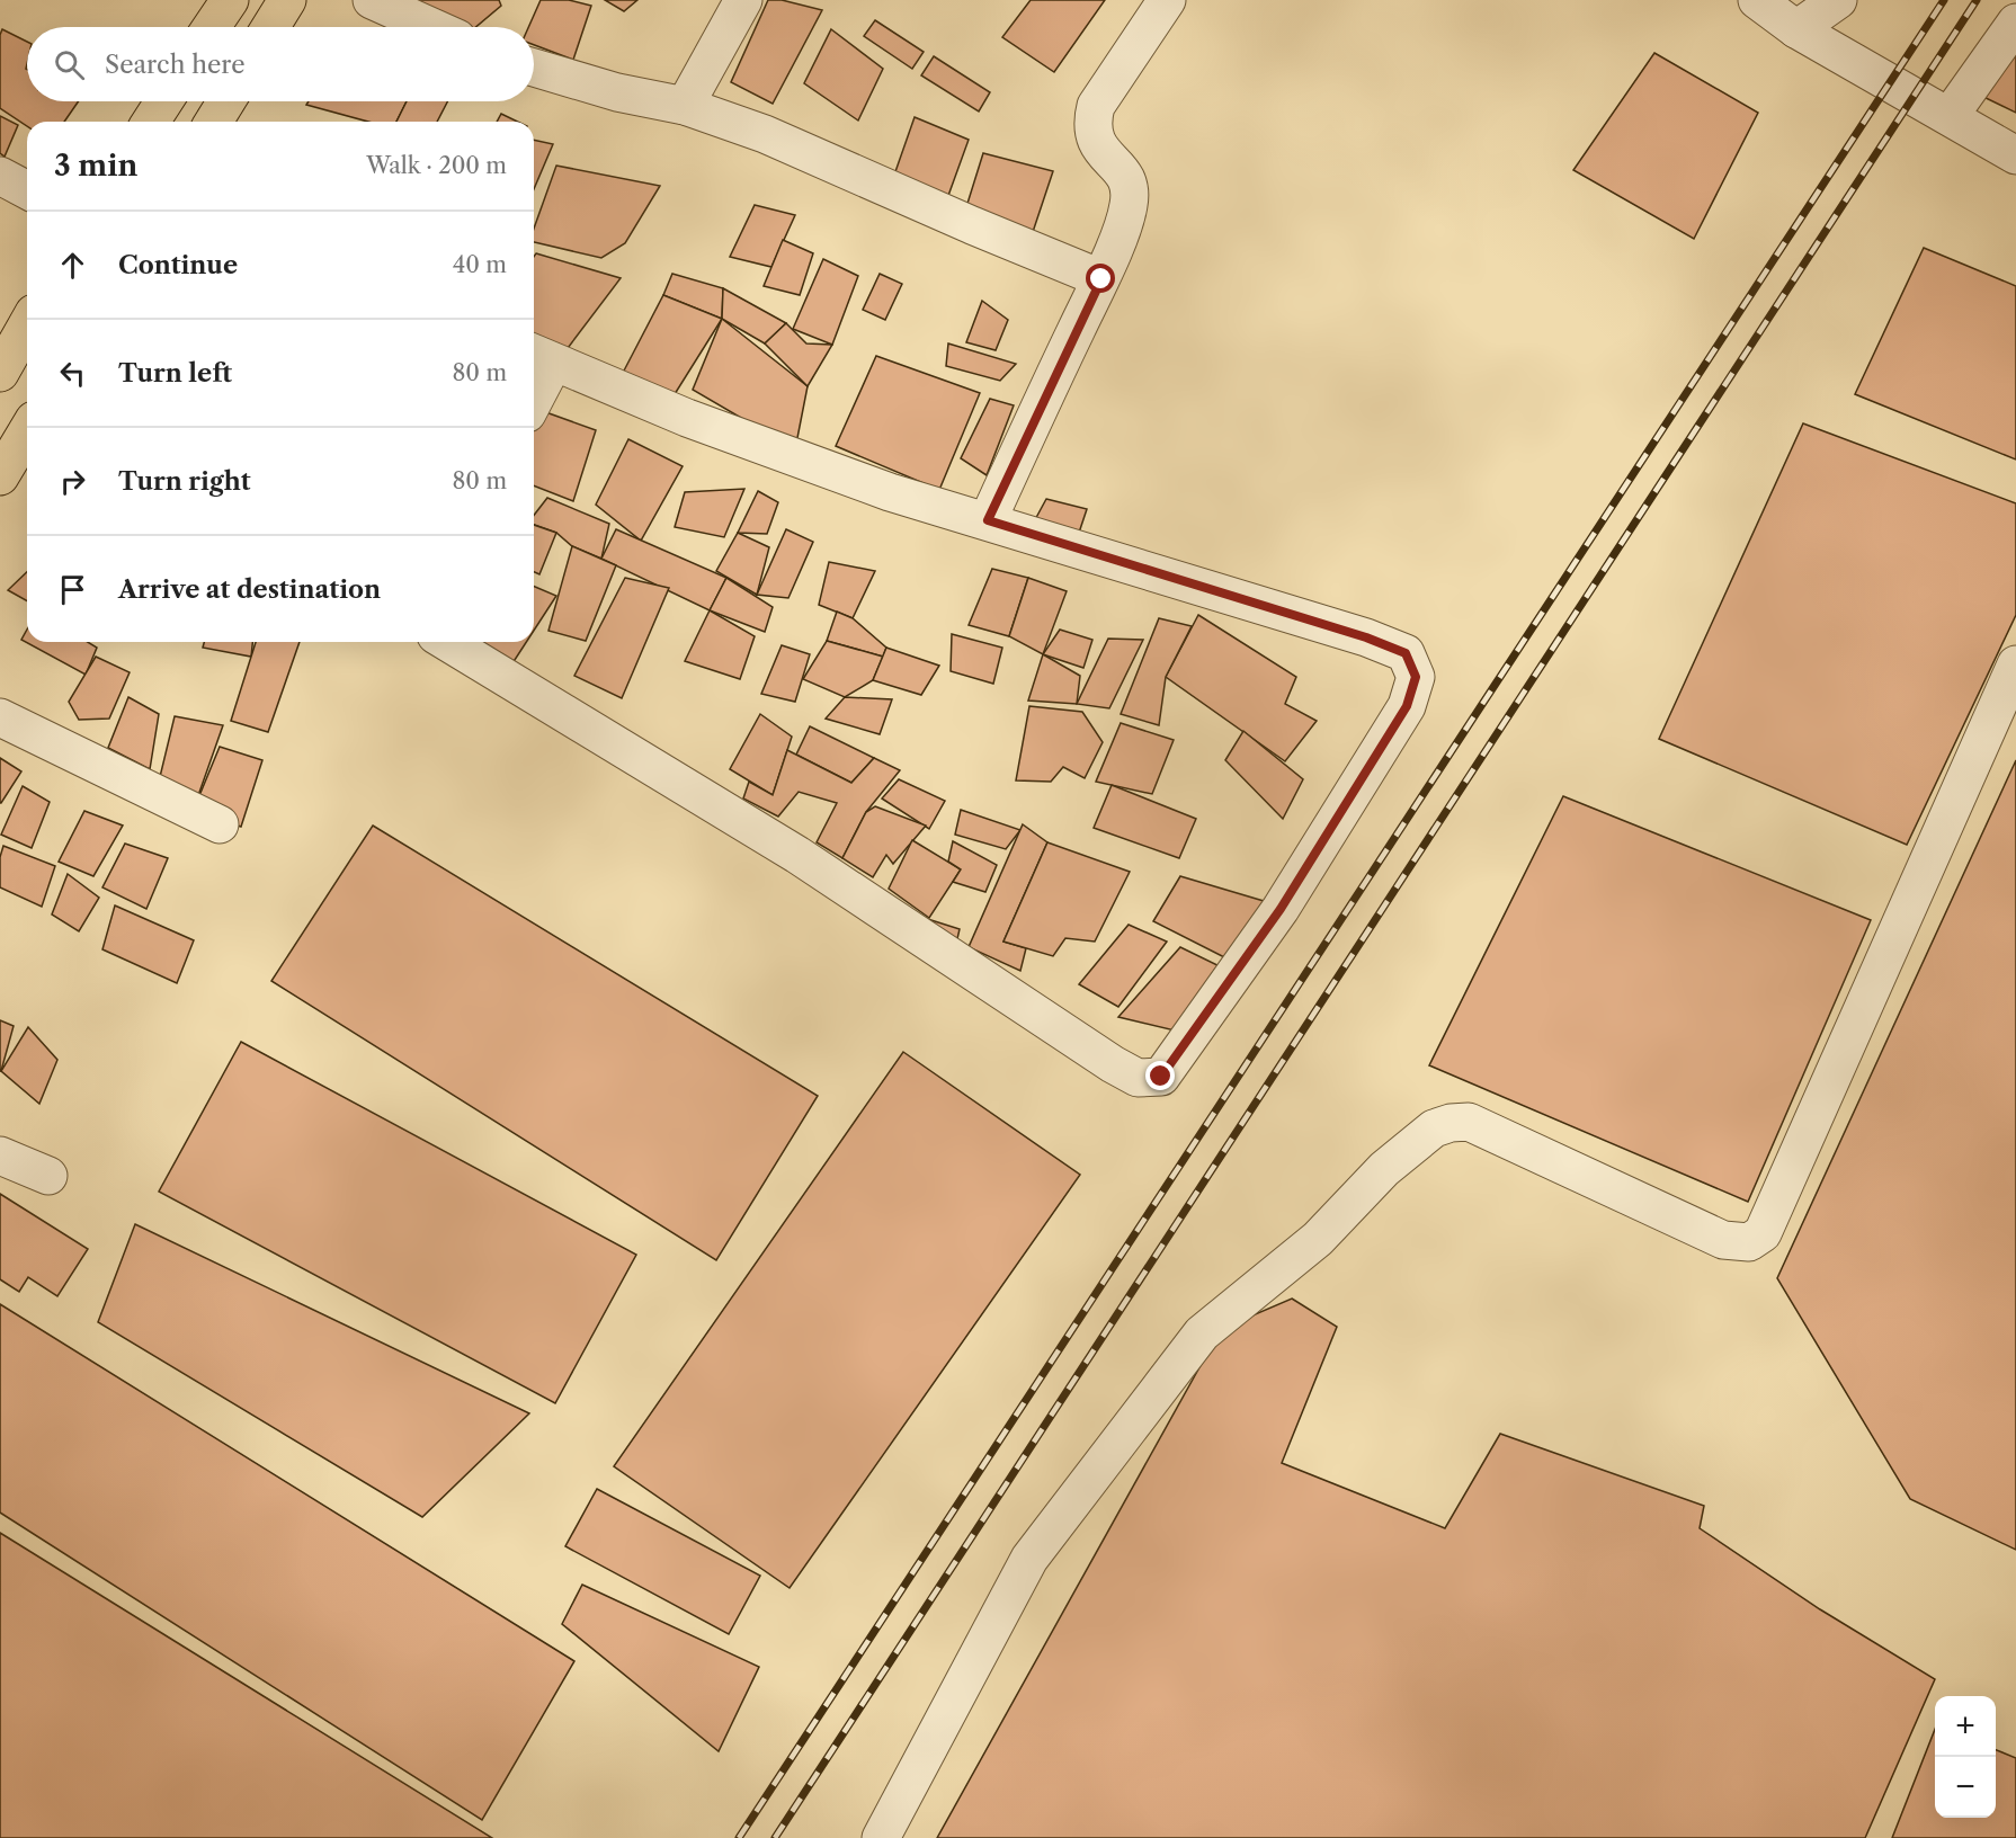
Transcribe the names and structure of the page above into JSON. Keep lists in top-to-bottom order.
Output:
{
  "page": {
    "search": "Search here",
    "heading": ["3 min", "Walk · 200 m"],
    "list": [
      ["Continue", "40 m"],
      ["Turn left", "80 m"],
      ["Turn right", "80 m"],
      "Arrive at destination"
    ],
    "map_buttons": ["+", "−"]
  }
}
